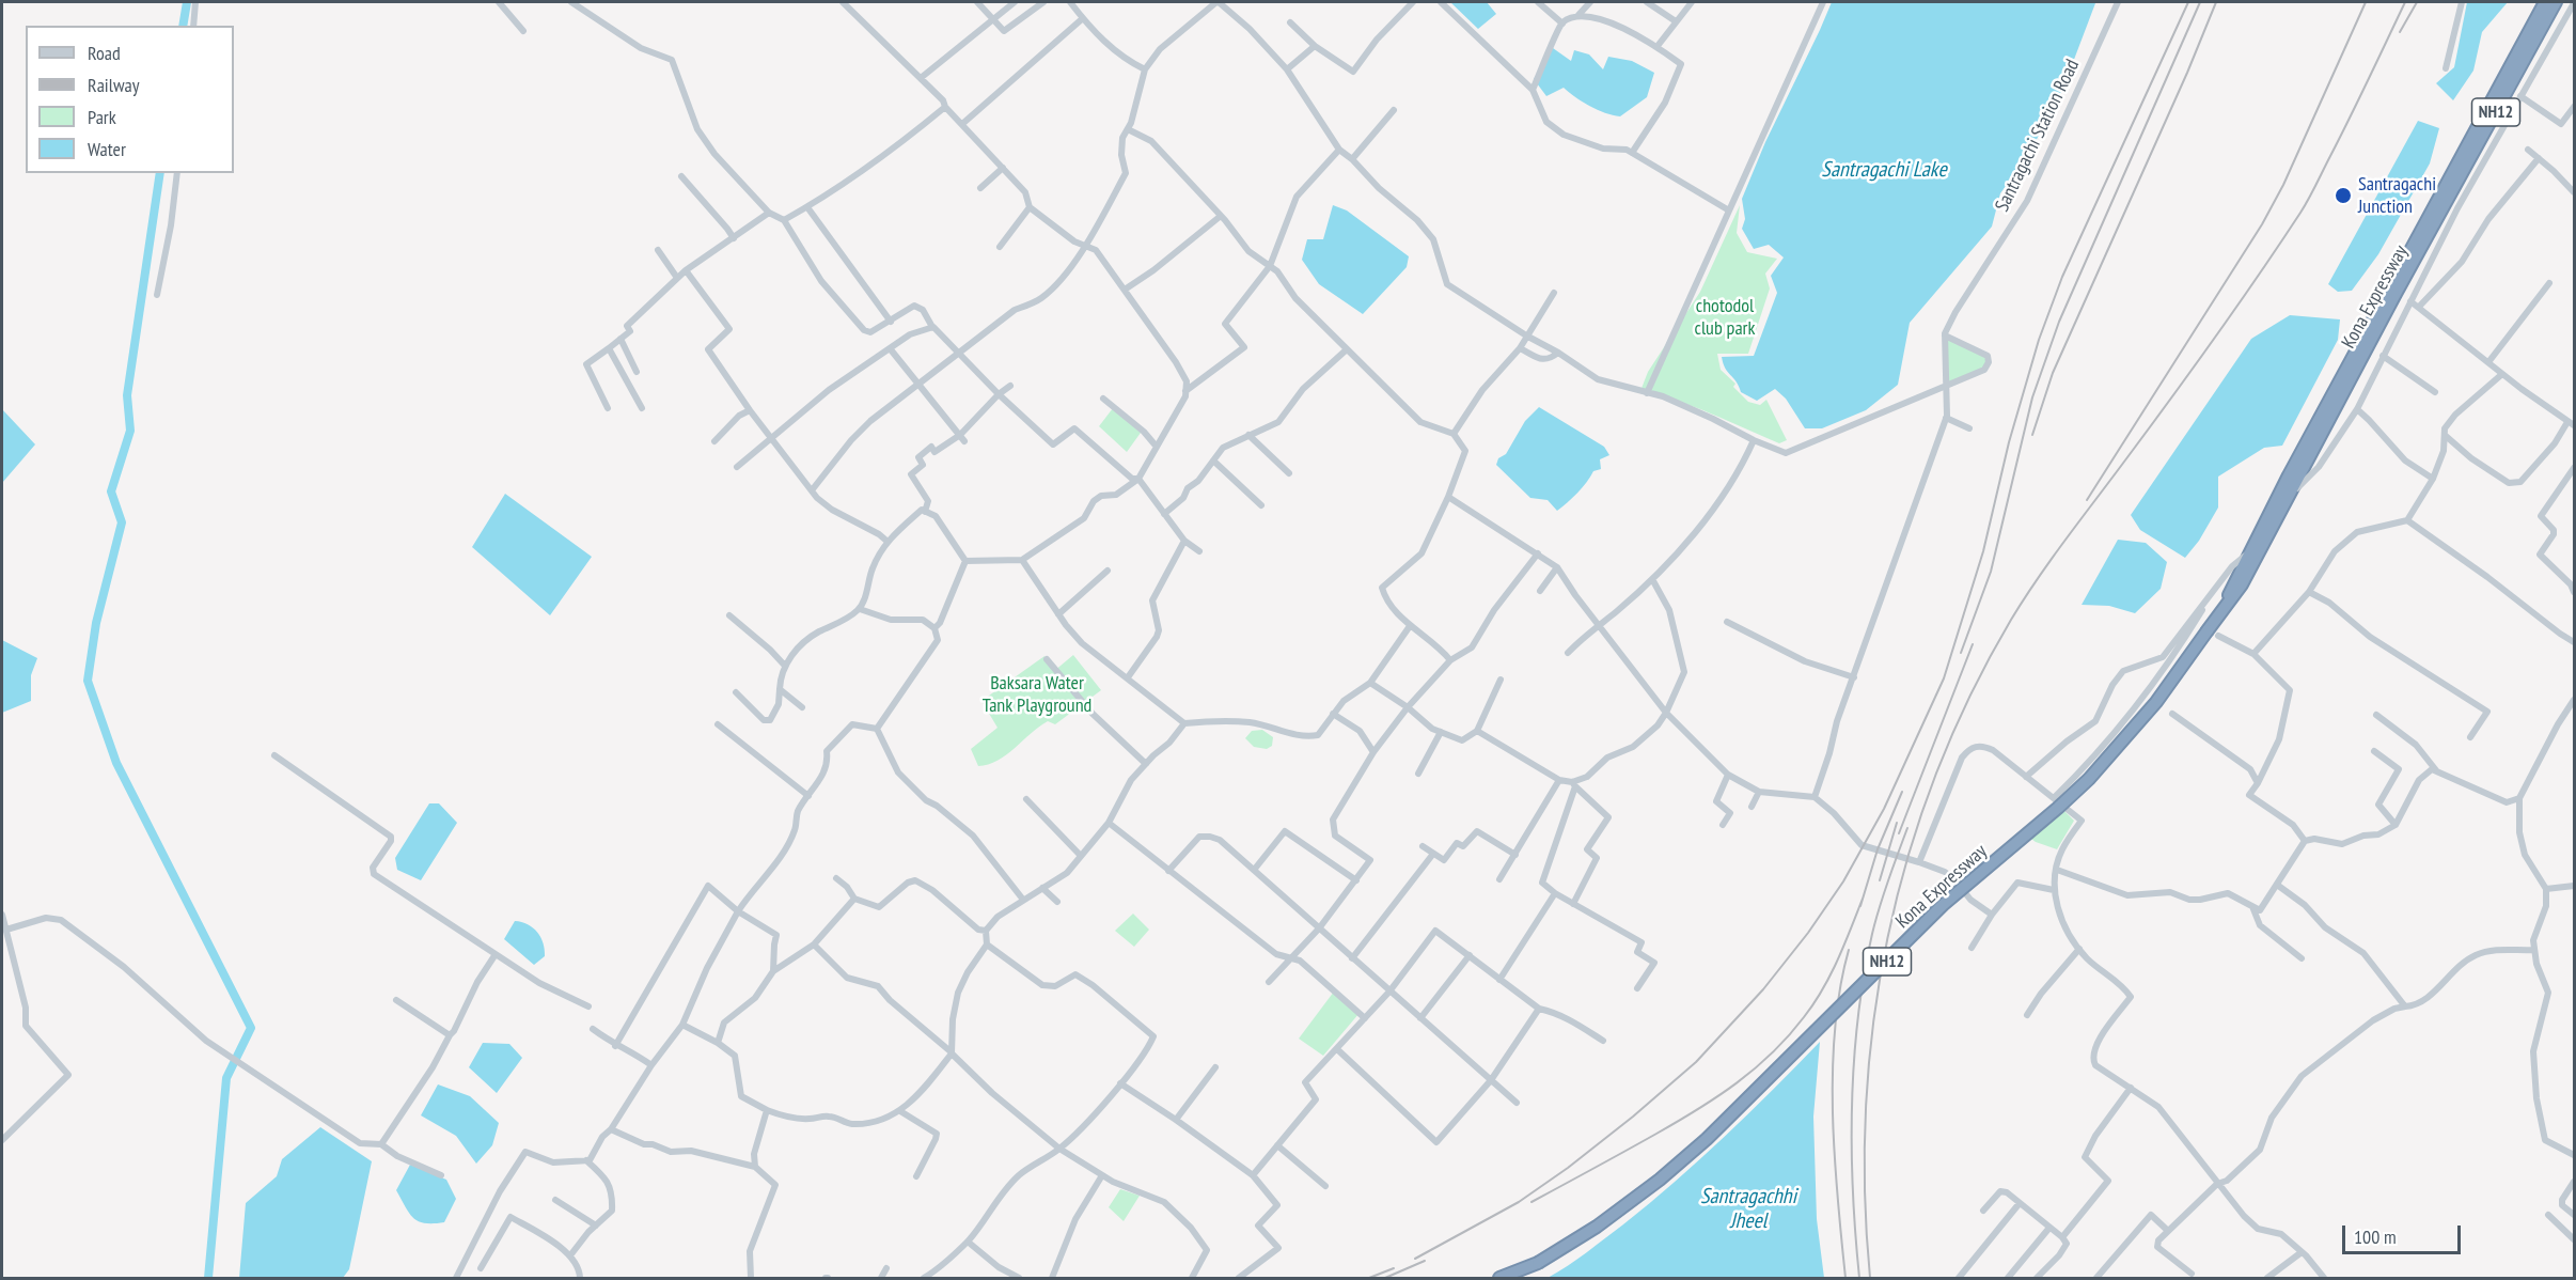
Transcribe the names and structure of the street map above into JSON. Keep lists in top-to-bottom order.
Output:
{
  "streets": {
    "highway": ["NH12", "Kona Expressway"],
    "street": ["Santragachi Station Road"]
  },
  "water": ["Santragachi Lake", "Santragachhi Jheel"],
  "parks": ["chotodol club park", "Baksara Water Tank Playground"],
  "places": ["Santragachi Junction"],
  "legend": [
    "Road",
    "Railway",
    "Park",
    "Water"
  ],
  "scale_bar": "100 m"
}
